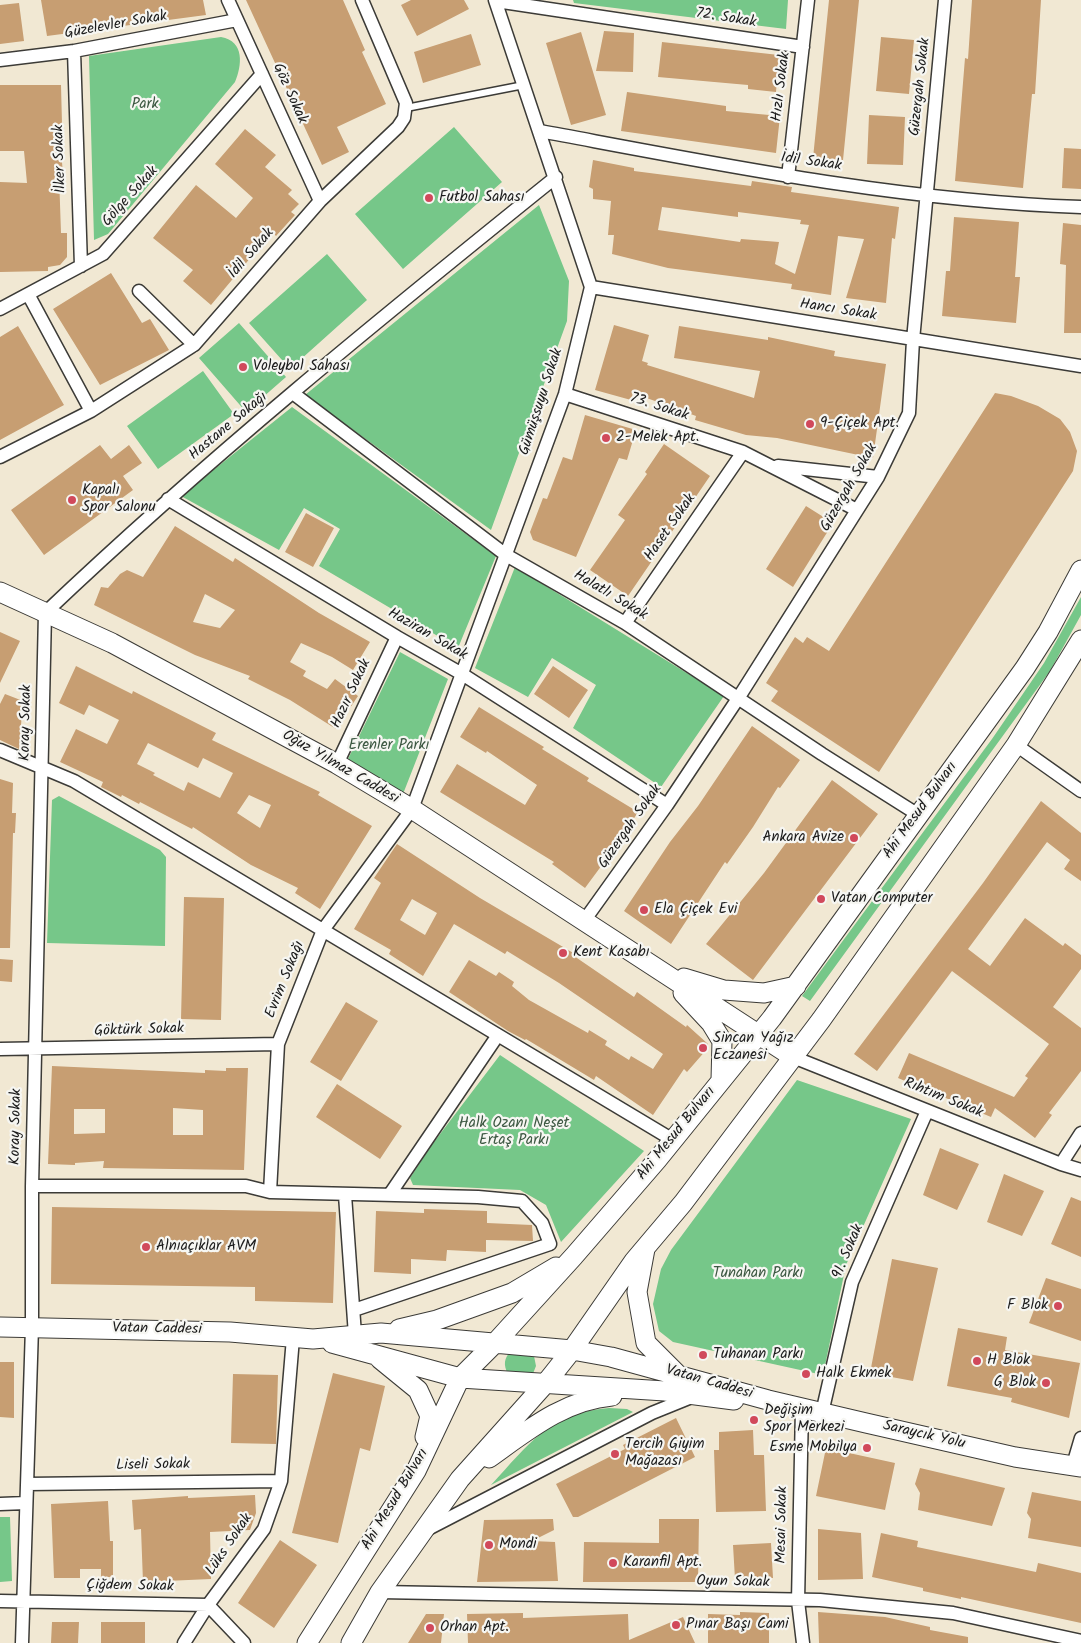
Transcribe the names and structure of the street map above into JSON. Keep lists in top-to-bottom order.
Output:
{
  "streets": {
    "main road": [
      "Oğuz Yılmaz Caddesi",
      "Ahi Mesud Bulvarı",
      "Vatan Caddesi",
      "Saraycık Yolu"
    ],
    "street": [
      "72. Sokak",
      "Güzelevler Sokak",
      "Hızlı Sokak",
      "Güzergah Sokak",
      "Göz Sokak",
      "İlker Sokak",
      "İdil Sokak",
      "Gölge Sokak",
      "Hancı Sokak",
      "Gümüşsuyu Sokak",
      "73. Sokak",
      "Hastane Sokağı",
      "Haset Sokak",
      "Halatlı Sokak",
      "Haziran Sokak",
      "Hazır Sokak",
      "Koray Sokak",
      "Evrim Sokağı",
      "Göktürk Sokak",
      "Rıhtım Sokak",
      "91. Sokak",
      "Liseli Sokak",
      "Mesai Sokak",
      "Lüks Sokak",
      "Oyun Sokak",
      "Çiğdem Sokak"
    ]
  },
  "crossings": [
    ["72. Sokak", "Hızlı Sokak"],
    ["Güzelevler Sokak", "Göz Sokak"],
    ["Güzelevler Sokak", "İlker Sokak"],
    ["Hızlı Sokak", "İdil Sokak"],
    ["Güzergah Sokak", "İdil Sokak"],
    ["Güzergah Sokak", "Hancı Sokak"],
    ["Güzergah Sokak", "73. Sokak"],
    ["Güzergah Sokak", "Halatlı Sokak"],
    ["Güzergah Sokak", "Haziran Sokak"],
    ["Güzergah Sokak", "Oğuz Yılmaz Caddesi"],
    ["Göz Sokak", "İdil Sokak"],
    ["Göz Sokak", "Gölge Sokak"],
    ["İlker Sokak", "Gölge Sokak"],
    ["Hancı Sokak", "Gümüşsuyu Sokak"],
    ["Gümüşsuyu Sokak", "73. Sokak"],
    ["Gümüşsuyu Sokak", "Halatlı Sokak"],
    ["Gümüşsuyu Sokak", "Haziran Sokak"],
    ["Gümüşsuyu Sokak", "Oğuz Yılmaz Caddesi"],
    ["Gümüşsuyu Sokak", "Evrim Sokağı"],
    ["73. Sokak", "Haset Sokak"],
    ["Hastane Sokağı", "Halatlı Sokak"],
    ["Hastane Sokağı", "Haziran Sokak"],
    ["Hastane Sokağı", "Koray Sokak"],
    ["Hastane Sokağı", "Oğuz Yılmaz Caddesi"],
    ["Haset Sokak", "Halatlı Sokak"],
    ["Halatlı Sokak", "Ahi Mesud Bulvarı"],
    ["Haziran Sokak", "Hazır Sokak"],
    ["Hazır Sokak", "Oğuz Yılmaz Caddesi"],
    ["Koray Sokak", "Oğuz Yılmaz Caddesi"],
    ["Koray Sokak", "Göktürk Sokak"],
    ["Koray Sokak", "Vatan Caddesi"],
    ["Koray Sokak", "Liseli Sokak"],
    ["Koray Sokak", "Çiğdem Sokak"],
    ["Oğuz Yılmaz Caddesi", "Evrim Sokağı"],
    ["Ahi Mesud Bulvarı", "Vatan Caddesi"],
    ["Evrim Sokağı", "Göktürk Sokak"],
    ["Rıhtım Sokak", "91. Sokak"],
    ["91. Sokak", "Saraycık Yolu"],
    ["Vatan Caddesi", "Saraycık Yolu"],
    ["Vatan Caddesi", "Lüks Sokak"],
    ["Saraycık Yolu", "Mesai Sokak"],
    ["Liseli Sokak", "Lüks Sokak"],
    ["Mesai Sokak", "Oyun Sokak"],
    ["Lüks Sokak", "Çiğdem Sokak"]
  ],
  "parks": [
    "Park",
    "Erenler Parkı",
    "Halk Ozanı Neşet Ertaş Parkı",
    "Tunahan Parkı"
  ],
  "places": [
    "Futbol Sahası",
    "Voleybol Sahası",
    "9-Çiçek Apt.",
    "2-Melek Apt.",
    "Kapalı Spor Salonu",
    "Ankara Avize",
    "Vatan Computer",
    "Ela Çiçek Evi",
    "Kent Kasabı",
    "Sincan Yağız Eczanesi",
    "Alnıaçıklar AVM",
    "F Blok",
    "Tuhanan Parkı",
    "H Blok",
    "Halk Ekmek",
    "G Blok",
    "Değişim Spor Merkezi",
    "Esme Mobilya",
    "Tercih Giyim Mağazası",
    "Mondi",
    "Karanfil Apt.",
    "Pınar Başı Cami",
    "Orhan Apt."
  ]
}
